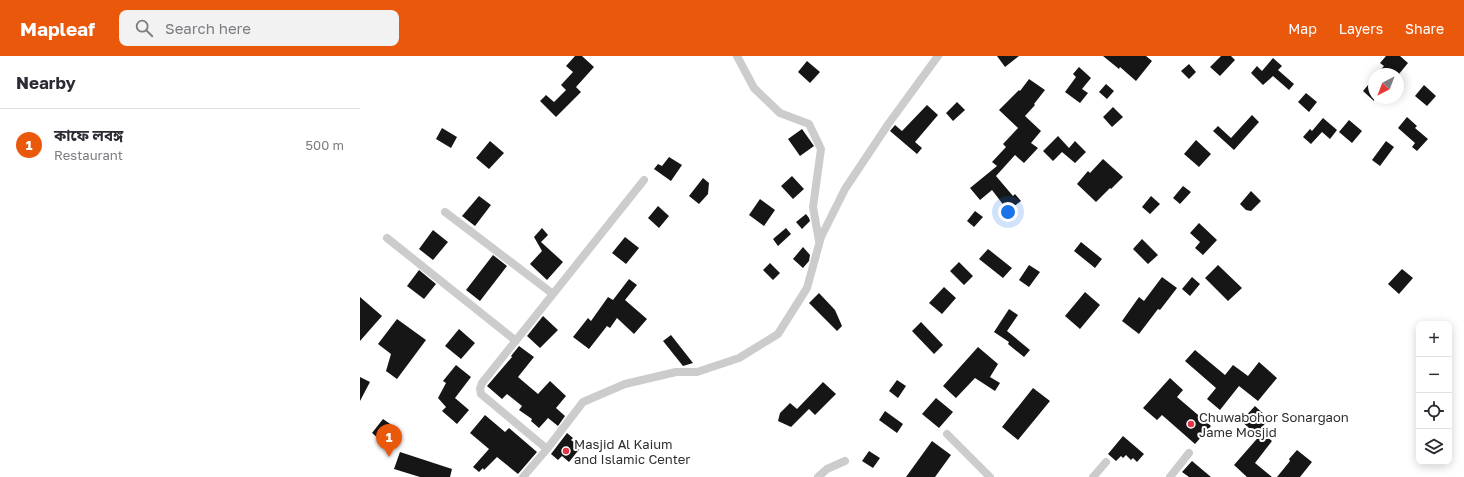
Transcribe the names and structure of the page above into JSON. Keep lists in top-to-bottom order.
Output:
{
  "places": ["Chuwabohor Sonargaon Jame Mosjid", "Masjid Al Kaium and Islamic Center"],
  "north": "bottom left",
  "page": {
    "header": "Mapleaf",
    "search": "Search here",
    "nav": ["Map", "Layers", "Share"],
    "heading": "Nearby",
    "list": [
      {
        "mark": "1",
        "name": "কাফে লবঙ্গ",
        "note": "Restaurant",
        "value": "500 m"
      }
    ],
    "map_buttons": ["+", "−"],
    "pins": "1"
  }
}
